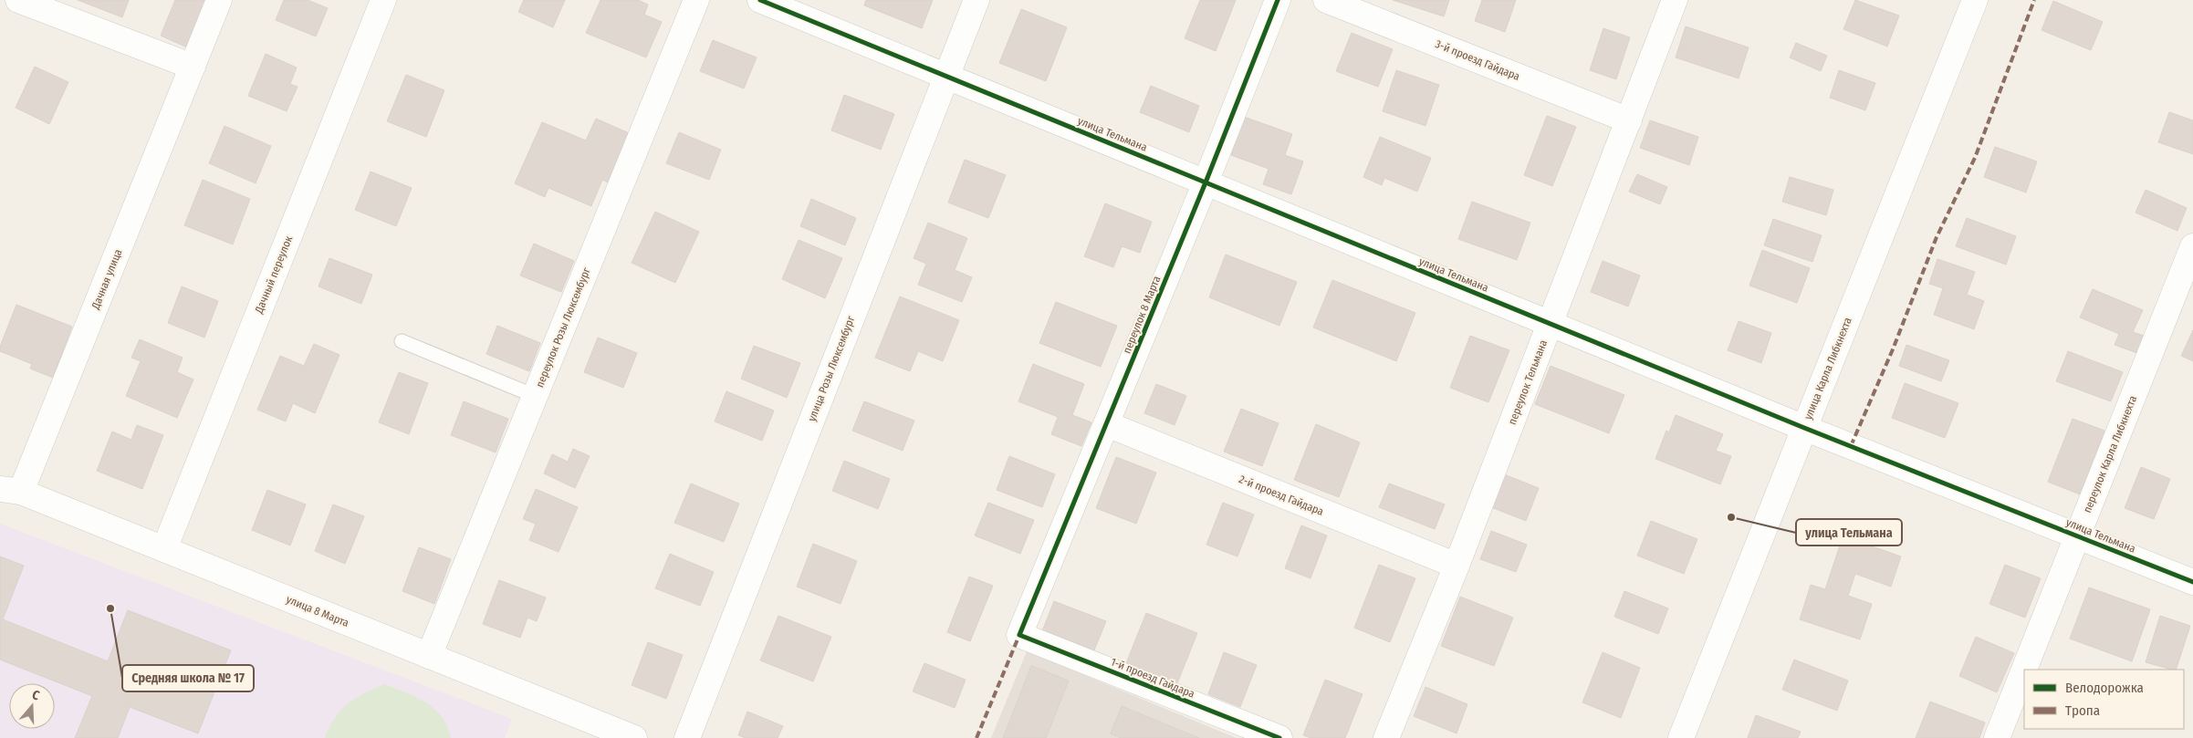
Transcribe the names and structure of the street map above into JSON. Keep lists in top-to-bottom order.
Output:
{
  "streets": {
    "street": [
      "3-й проезд Гайдара",
      "улица Тельмана",
      "Дачный переулок",
      "Дачная улица",
      "переулок 8 Марта",
      "переулок Розы Люксембург",
      "улица Розы Люксембург",
      "улица Карла Либкнехта",
      "переулок Тельмана",
      "переулок Карла Либкнехта",
      "2-й проезд Гайдара",
      "улица 8 Марта",
      "1-й проезд Гайдара"
    ]
  },
  "crossings": [
    ["3-й проезд Гайдара", "переулок Тельмана"],
    ["улица Тельмана", "переулок 8 Марта"],
    ["улица Тельмана", "улица Розы Люксембург"],
    ["улица Тельмана", "улица Карла Либкнехта"],
    ["улица Тельмана", "переулок Тельмана"],
    ["улица Тельмана", "переулок Карла Либкнехта"],
    ["Дачный переулок", "улица 8 Марта"],
    ["Дачная улица", "улица 8 Марта"],
    ["переулок 8 Марта", "2-й проезд Гайдара"],
    ["переулок 8 Марта", "1-й проезд Гайдара"],
    ["переулок Розы Люксембург", "улица 8 Марта"],
    ["переулок Тельмана", "2-й проезд Гайдара"]
  ],
  "places": ["улица Тельмана", "Средняя школа № 17"],
  "legend": ["Велодорожка", "Тропа"],
  "north": "top"
}
